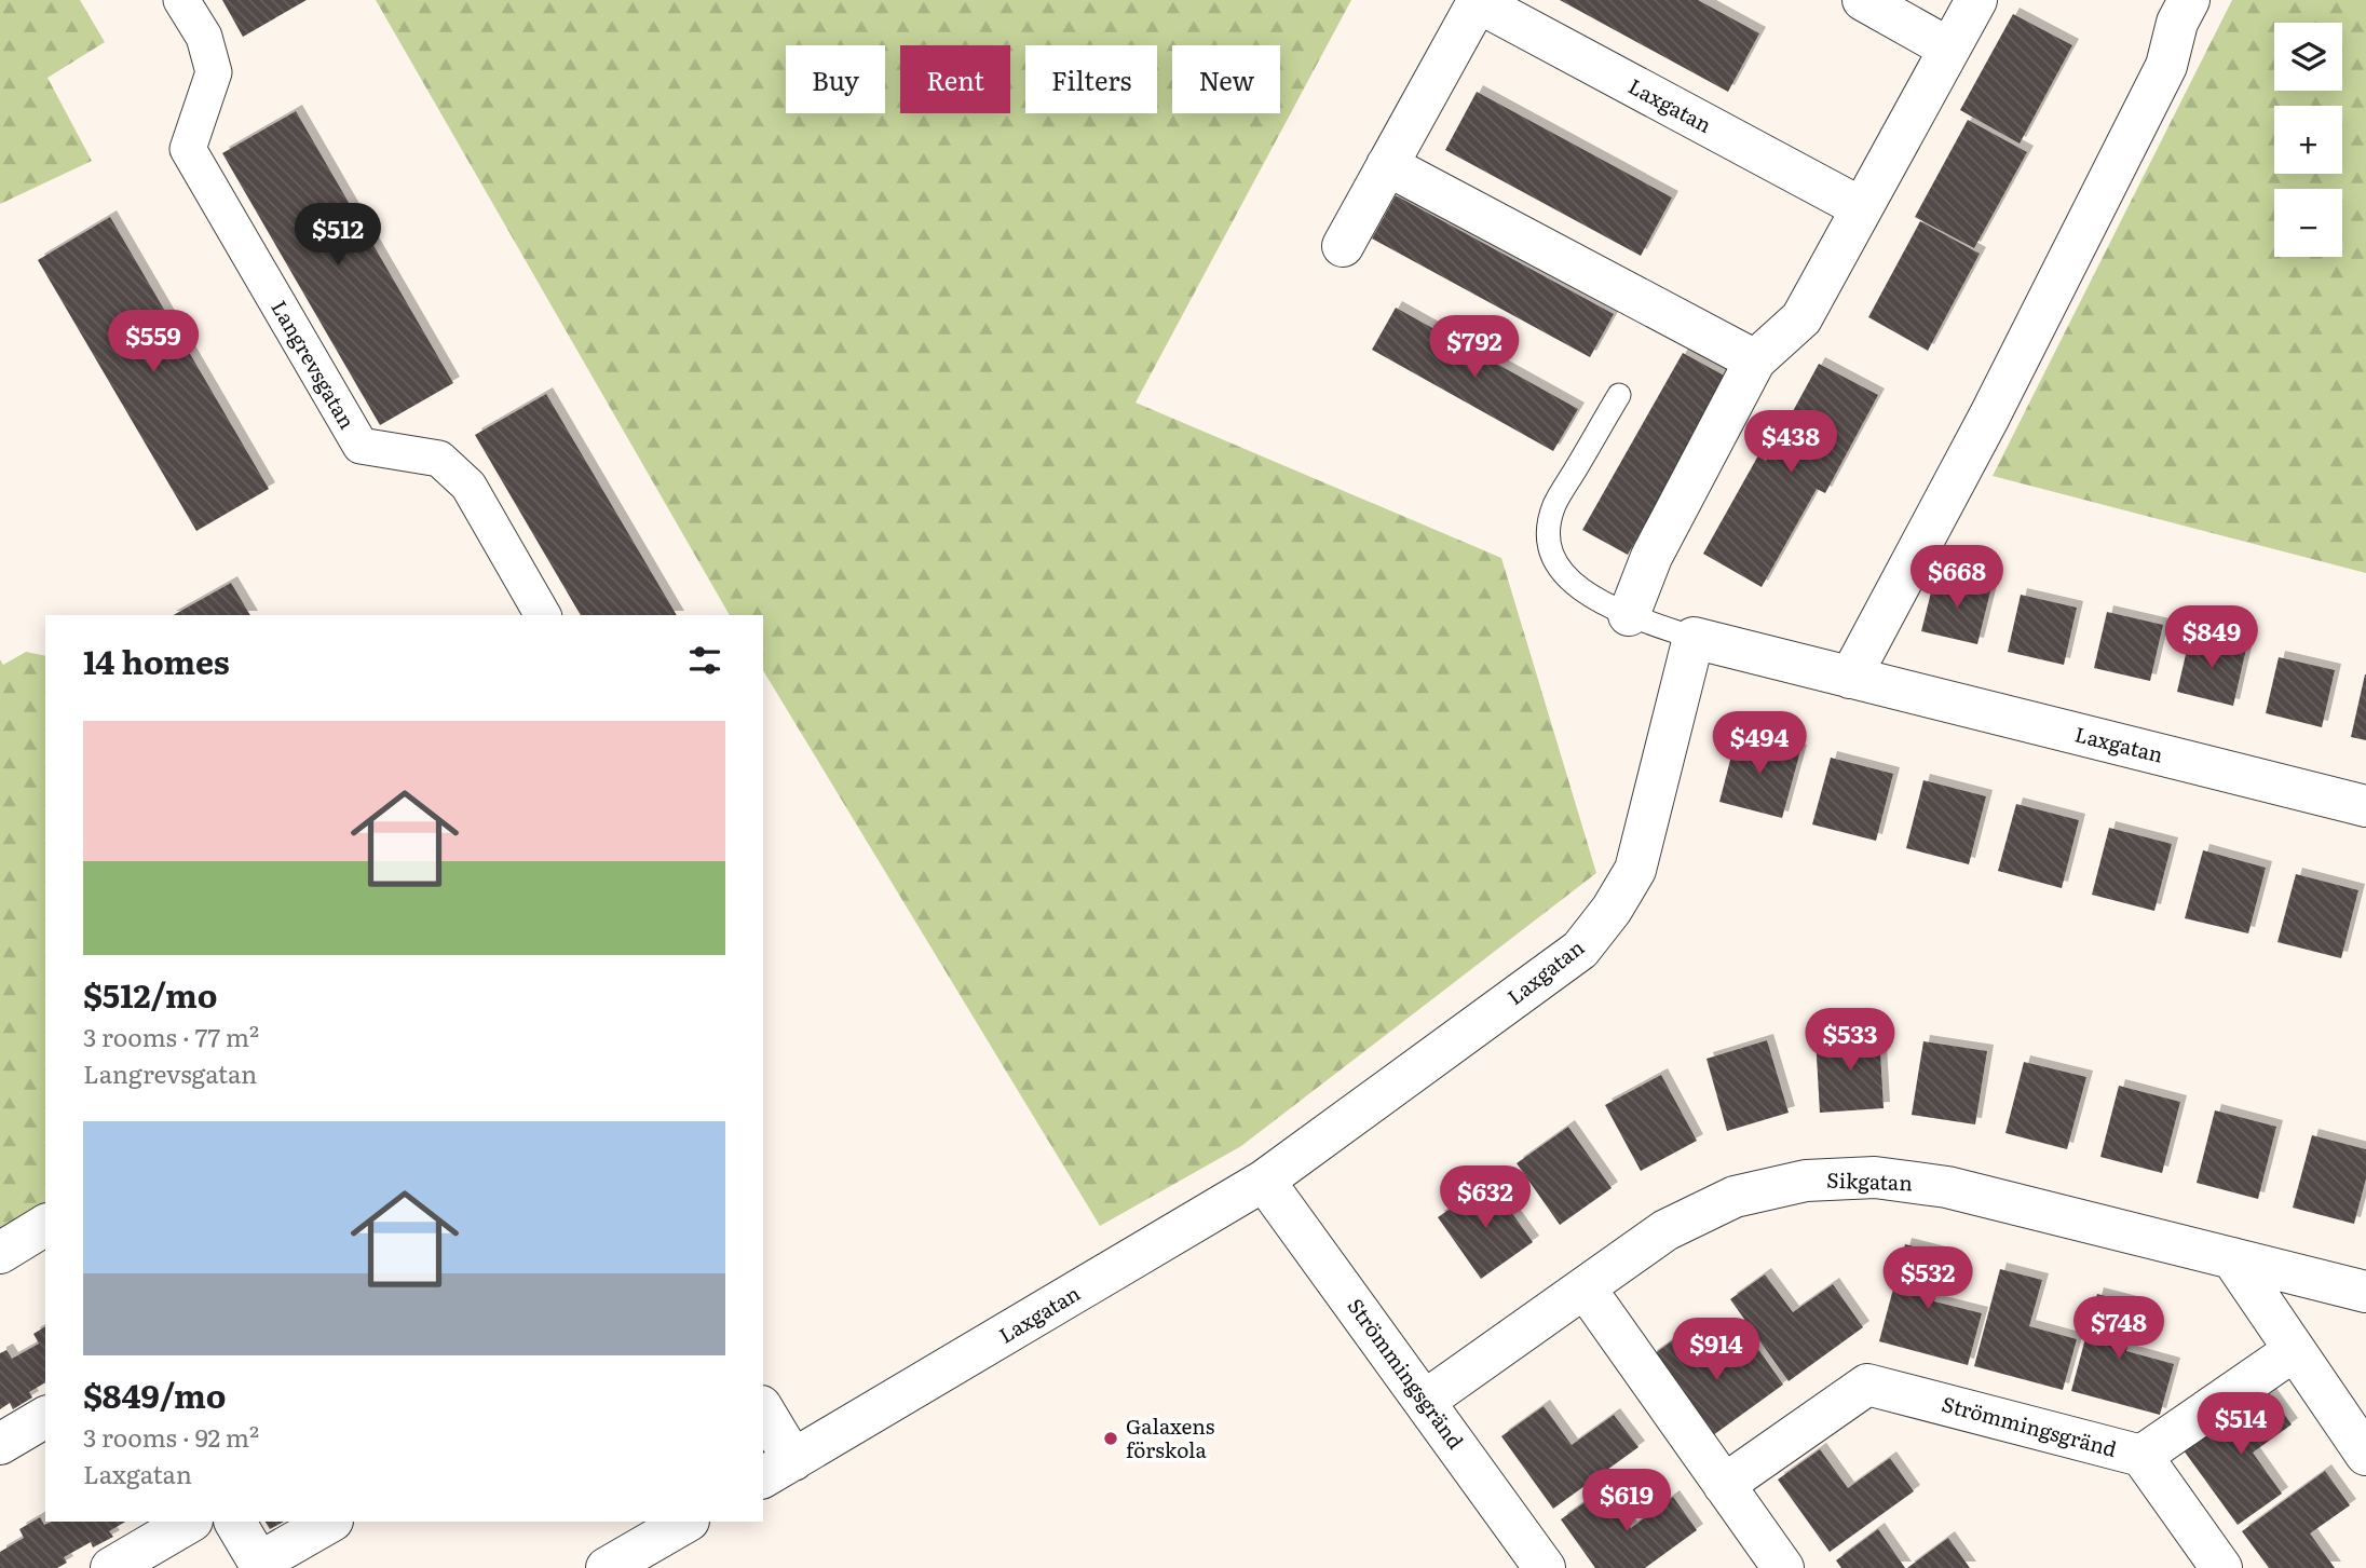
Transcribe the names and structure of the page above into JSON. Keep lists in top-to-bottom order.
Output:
{
  "streets": {
    "street": [
      "Laxgatan",
      "Langrevsgatan",
      "Sikgatan",
      "Strömmingsgränd"
    ]
  },
  "crossings": [
    ["Laxgatan", "Strömmingsgränd"],
    ["Sikgatan", "Strömmingsgränd"]
  ],
  "places": ["Galaxens förskola"],
  "page": {
    "map_buttons": ["+", "−"],
    "chip": [
      "Buy",
      "Rent",
      "Filters",
      "New"
    ],
    "price": [
      "$512",
      "$559",
      "$792",
      "$438",
      "$668",
      "$849",
      "$494",
      "$533",
      "$632",
      "$532",
      "$748",
      "$914",
      "$514",
      "$619"
    ],
    "heading": "14 homes",
    "list": [
      {
        "name": "$512/mo",
        "note": "3 rooms · 77 m² · Langrevsgatan"
      },
      {
        "name": "$849/mo",
        "note": "3 rooms · 92 m² · Laxgatan"
      }
    ]
  }
}
